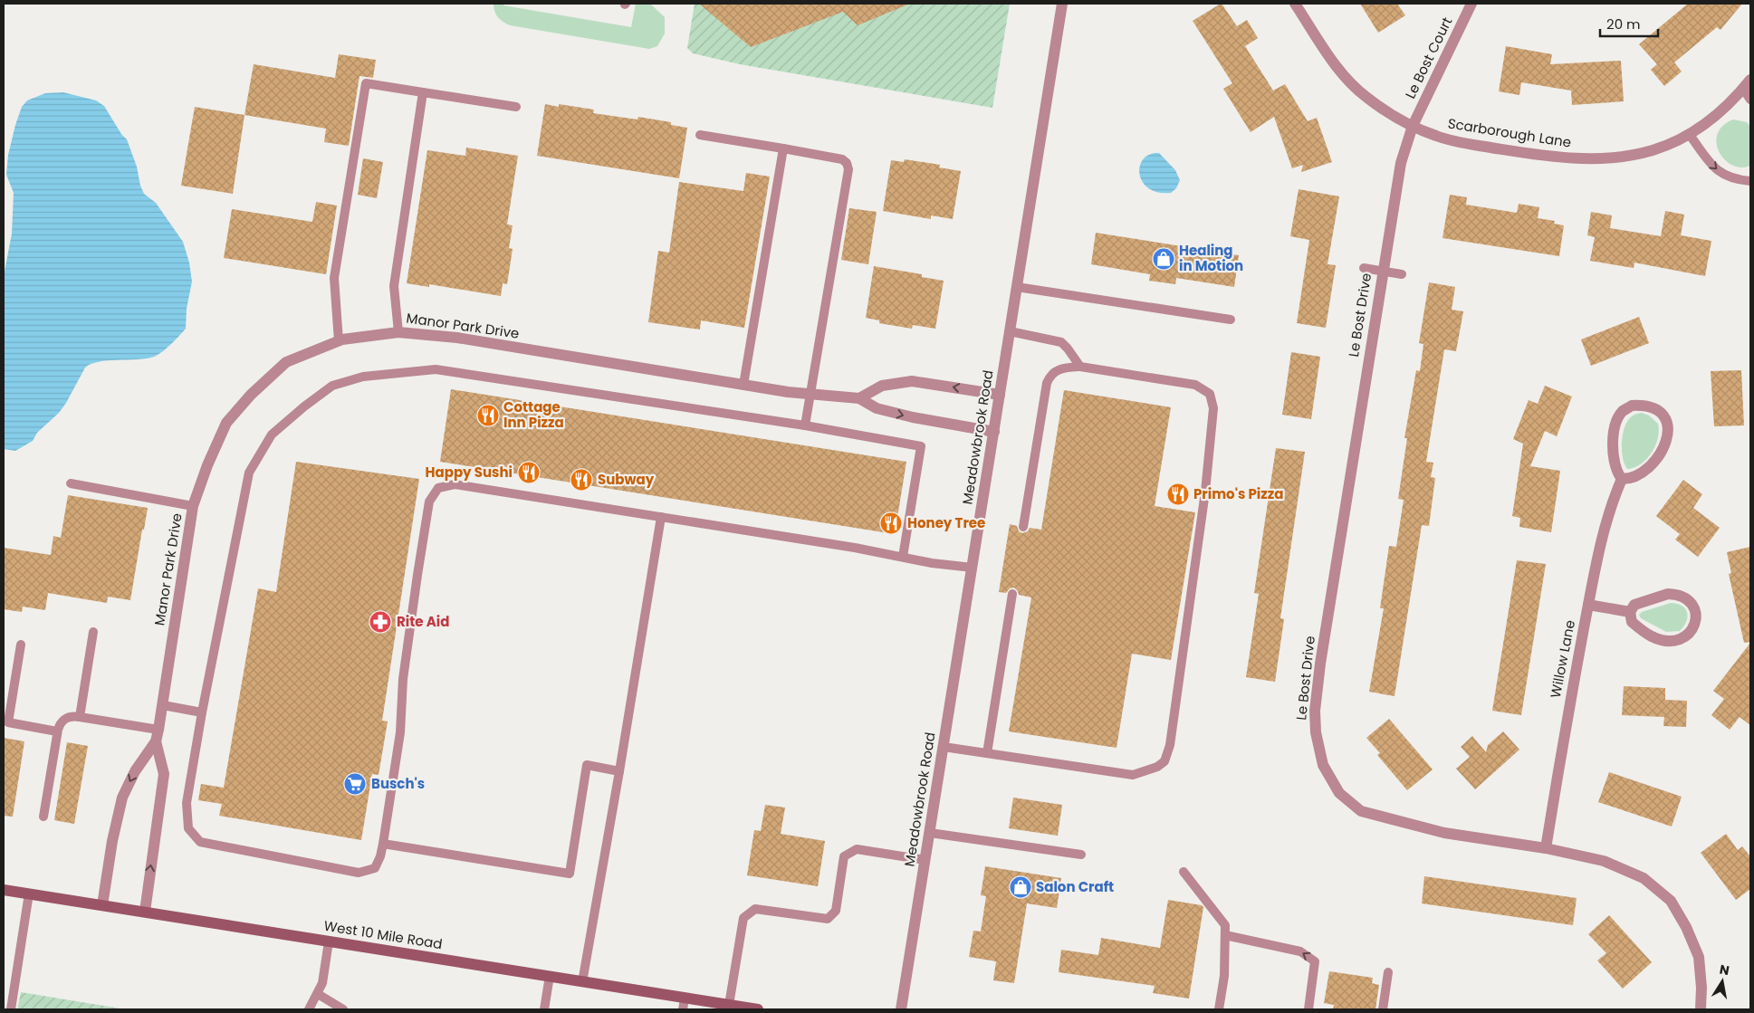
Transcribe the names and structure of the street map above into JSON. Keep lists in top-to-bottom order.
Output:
{
  "streets": {
    "main road": ["West 10 Mile Road"],
    "street": [
      "Le Bost Court",
      "Scarborough Lane",
      "Le Bost Drive",
      "Manor Park Drive",
      "Meadowbrook Road",
      "Willow Lane"
    ]
  },
  "crossings": [
    ["Le Bost Court", "Scarborough Lane"],
    ["Le Bost Court", "Le Bost Drive"],
    ["Scarborough Lane", "Le Bost Drive"],
    ["Le Bost Drive", "Willow Lane"],
    ["Manor Park Drive", "Meadowbrook Road"],
    ["Manor Park Drive", "West 10 Mile Road"]
  ],
  "places": {
    "shop": ["Healing in Motion", "Salon Craft"],
    "restaurant": [
      "Cottage Inn Pizza",
      "Happy Sushi",
      "Subway",
      "Primo's Pizza",
      "Honey Tree"
    ],
    "pharmacy": ["Rite Aid"],
    "supermarket": ["Busch's"]
  },
  "scale_bar": "20 m",
  "north": "top"
}
